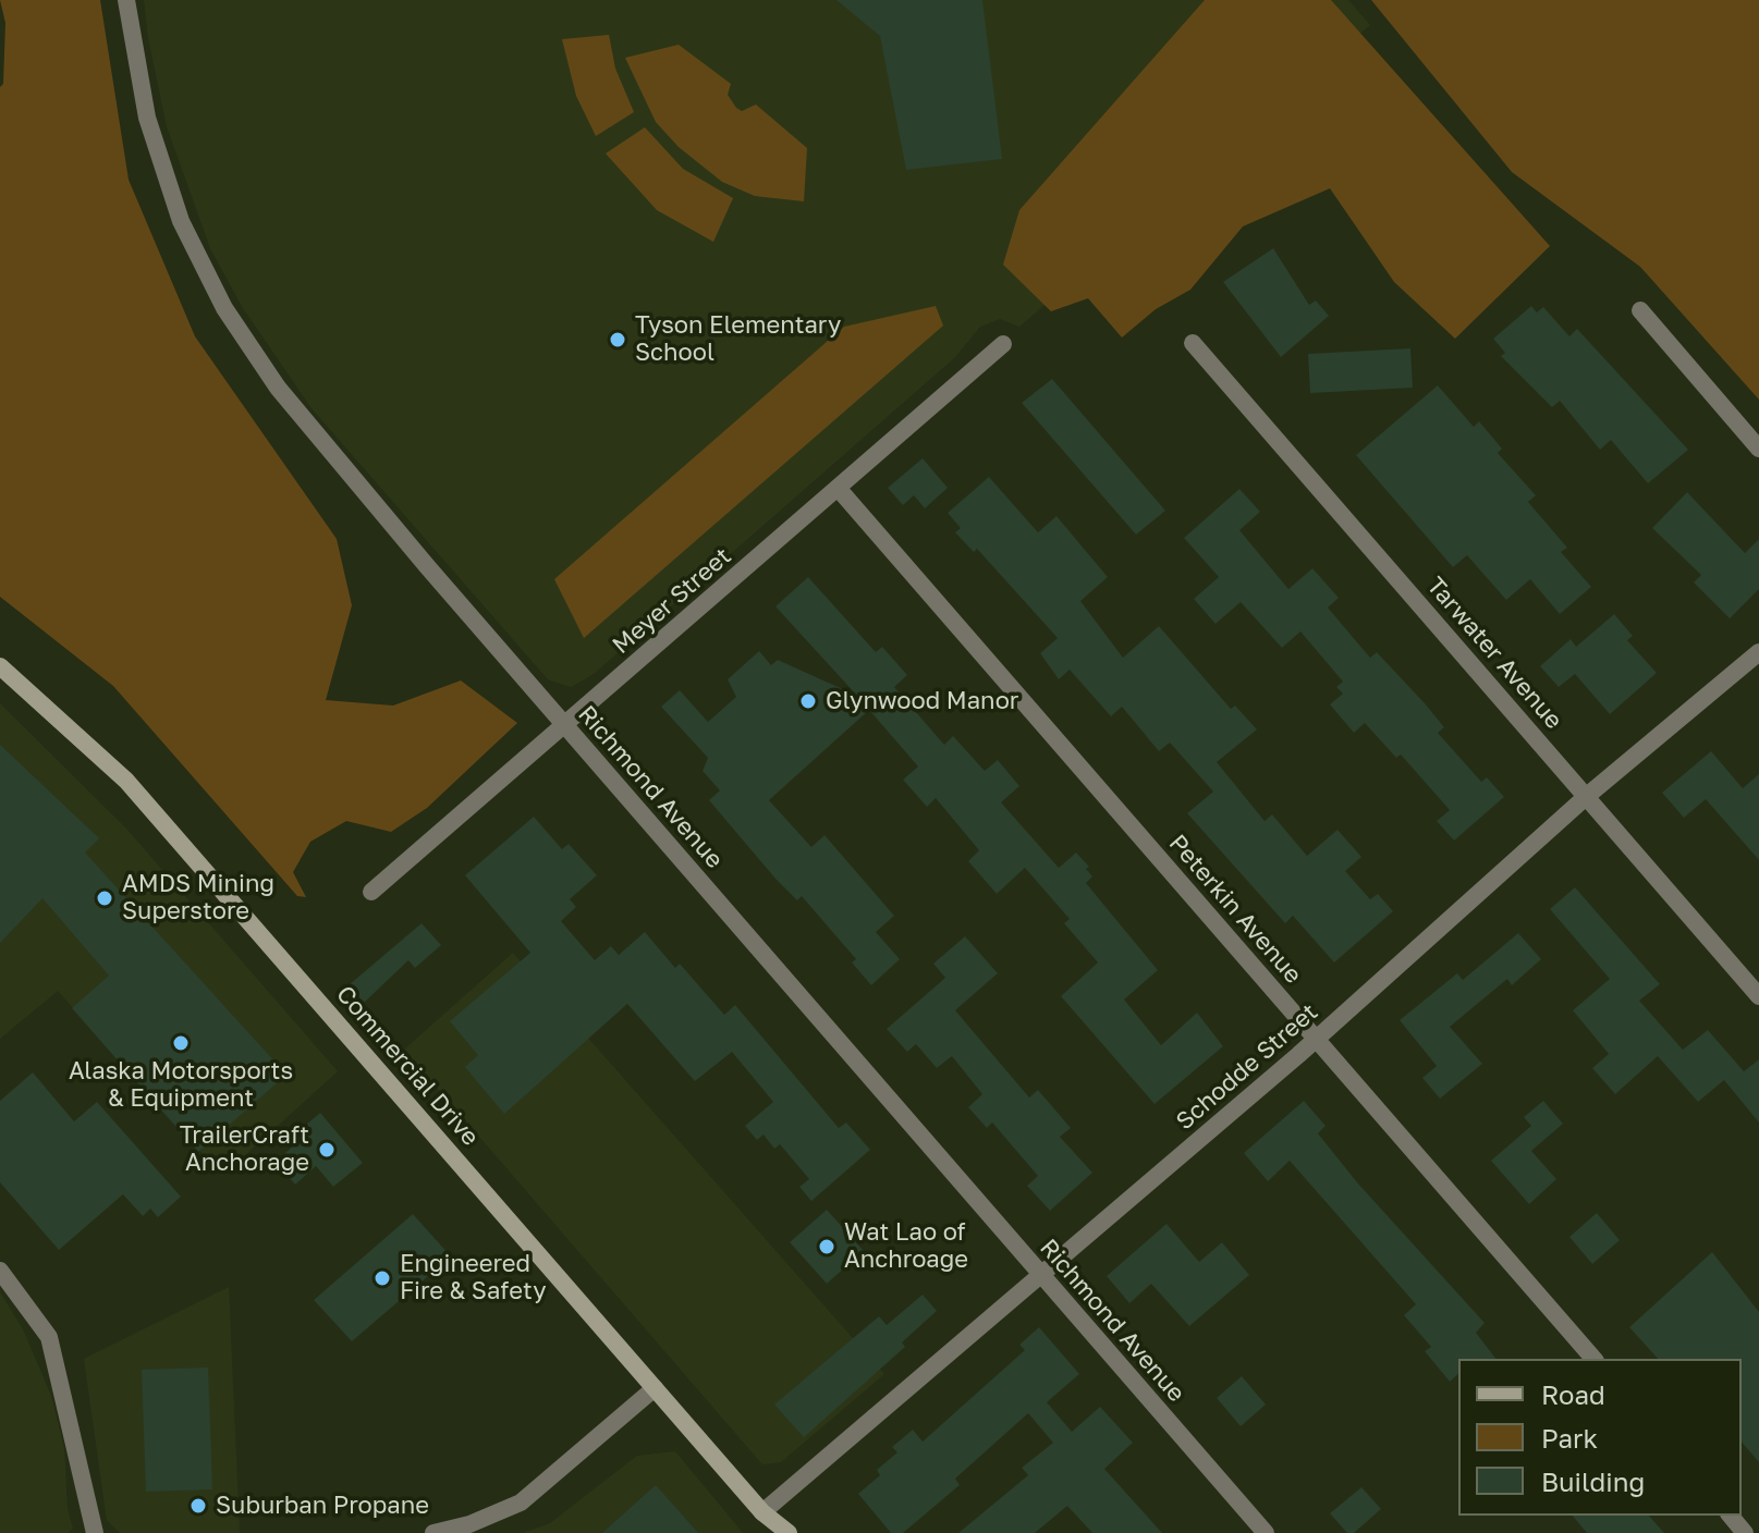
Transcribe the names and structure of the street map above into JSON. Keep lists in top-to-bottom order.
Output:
{
  "streets": {
    "main road": ["Commercial Drive"],
    "street": [
      "Meyer Street",
      "Tarwater Avenue",
      "Richmond Avenue",
      "Peterkin Avenue",
      "Schodde Street"
    ]
  },
  "crossings": [
    ["Meyer Street", "Richmond Avenue"],
    ["Meyer Street", "Peterkin Avenue"],
    ["Tarwater Avenue", "Schodde Street"],
    ["Richmond Avenue", "Schodde Street"],
    ["Peterkin Avenue", "Schodde Street"],
    ["Commercial Drive", "Schodde Street"]
  ],
  "places": [
    "Tyson Elementary School",
    "Glynwood Manor",
    "AMDS Mining Superstore",
    "Alaska Motorsports & Equipment",
    "TrailerCraft Anchorage",
    "Wat Lao of Anchroage",
    "Engineered Fire & Safety",
    "Suburban Propane"
  ],
  "legend": ["Road", "Park", "Building"]
}
